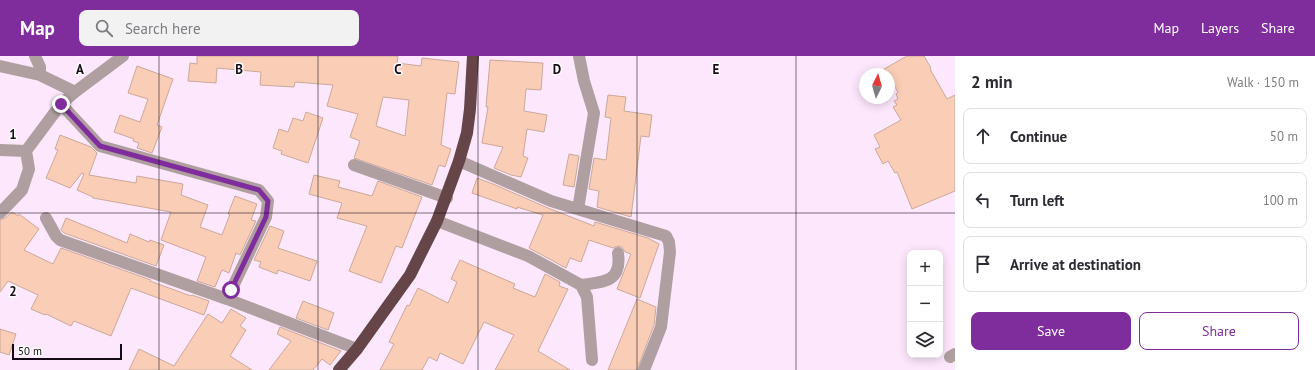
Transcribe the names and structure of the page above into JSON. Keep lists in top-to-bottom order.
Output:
{
  "scale_bar": "50 m",
  "north": "top",
  "page": {
    "header": "Map",
    "search": "Search here",
    "nav": ["Map", "Layers", "Share"],
    "heading": ["2 min", "Walk · 150 m"],
    "list": [
      ["Continue", "50 m"],
      ["Turn left", "100 m"],
      "Arrive at destination"
    ],
    "map_buttons": ["+", "−"],
    "buttons": ["Save", "Share"],
    "scale": "50 m"
  },
  "grid": {
    "columns": [
      "A",
      "B",
      "C",
      "D",
      "E"
    ],
    "rows": ["1", "2"]
  }
}
